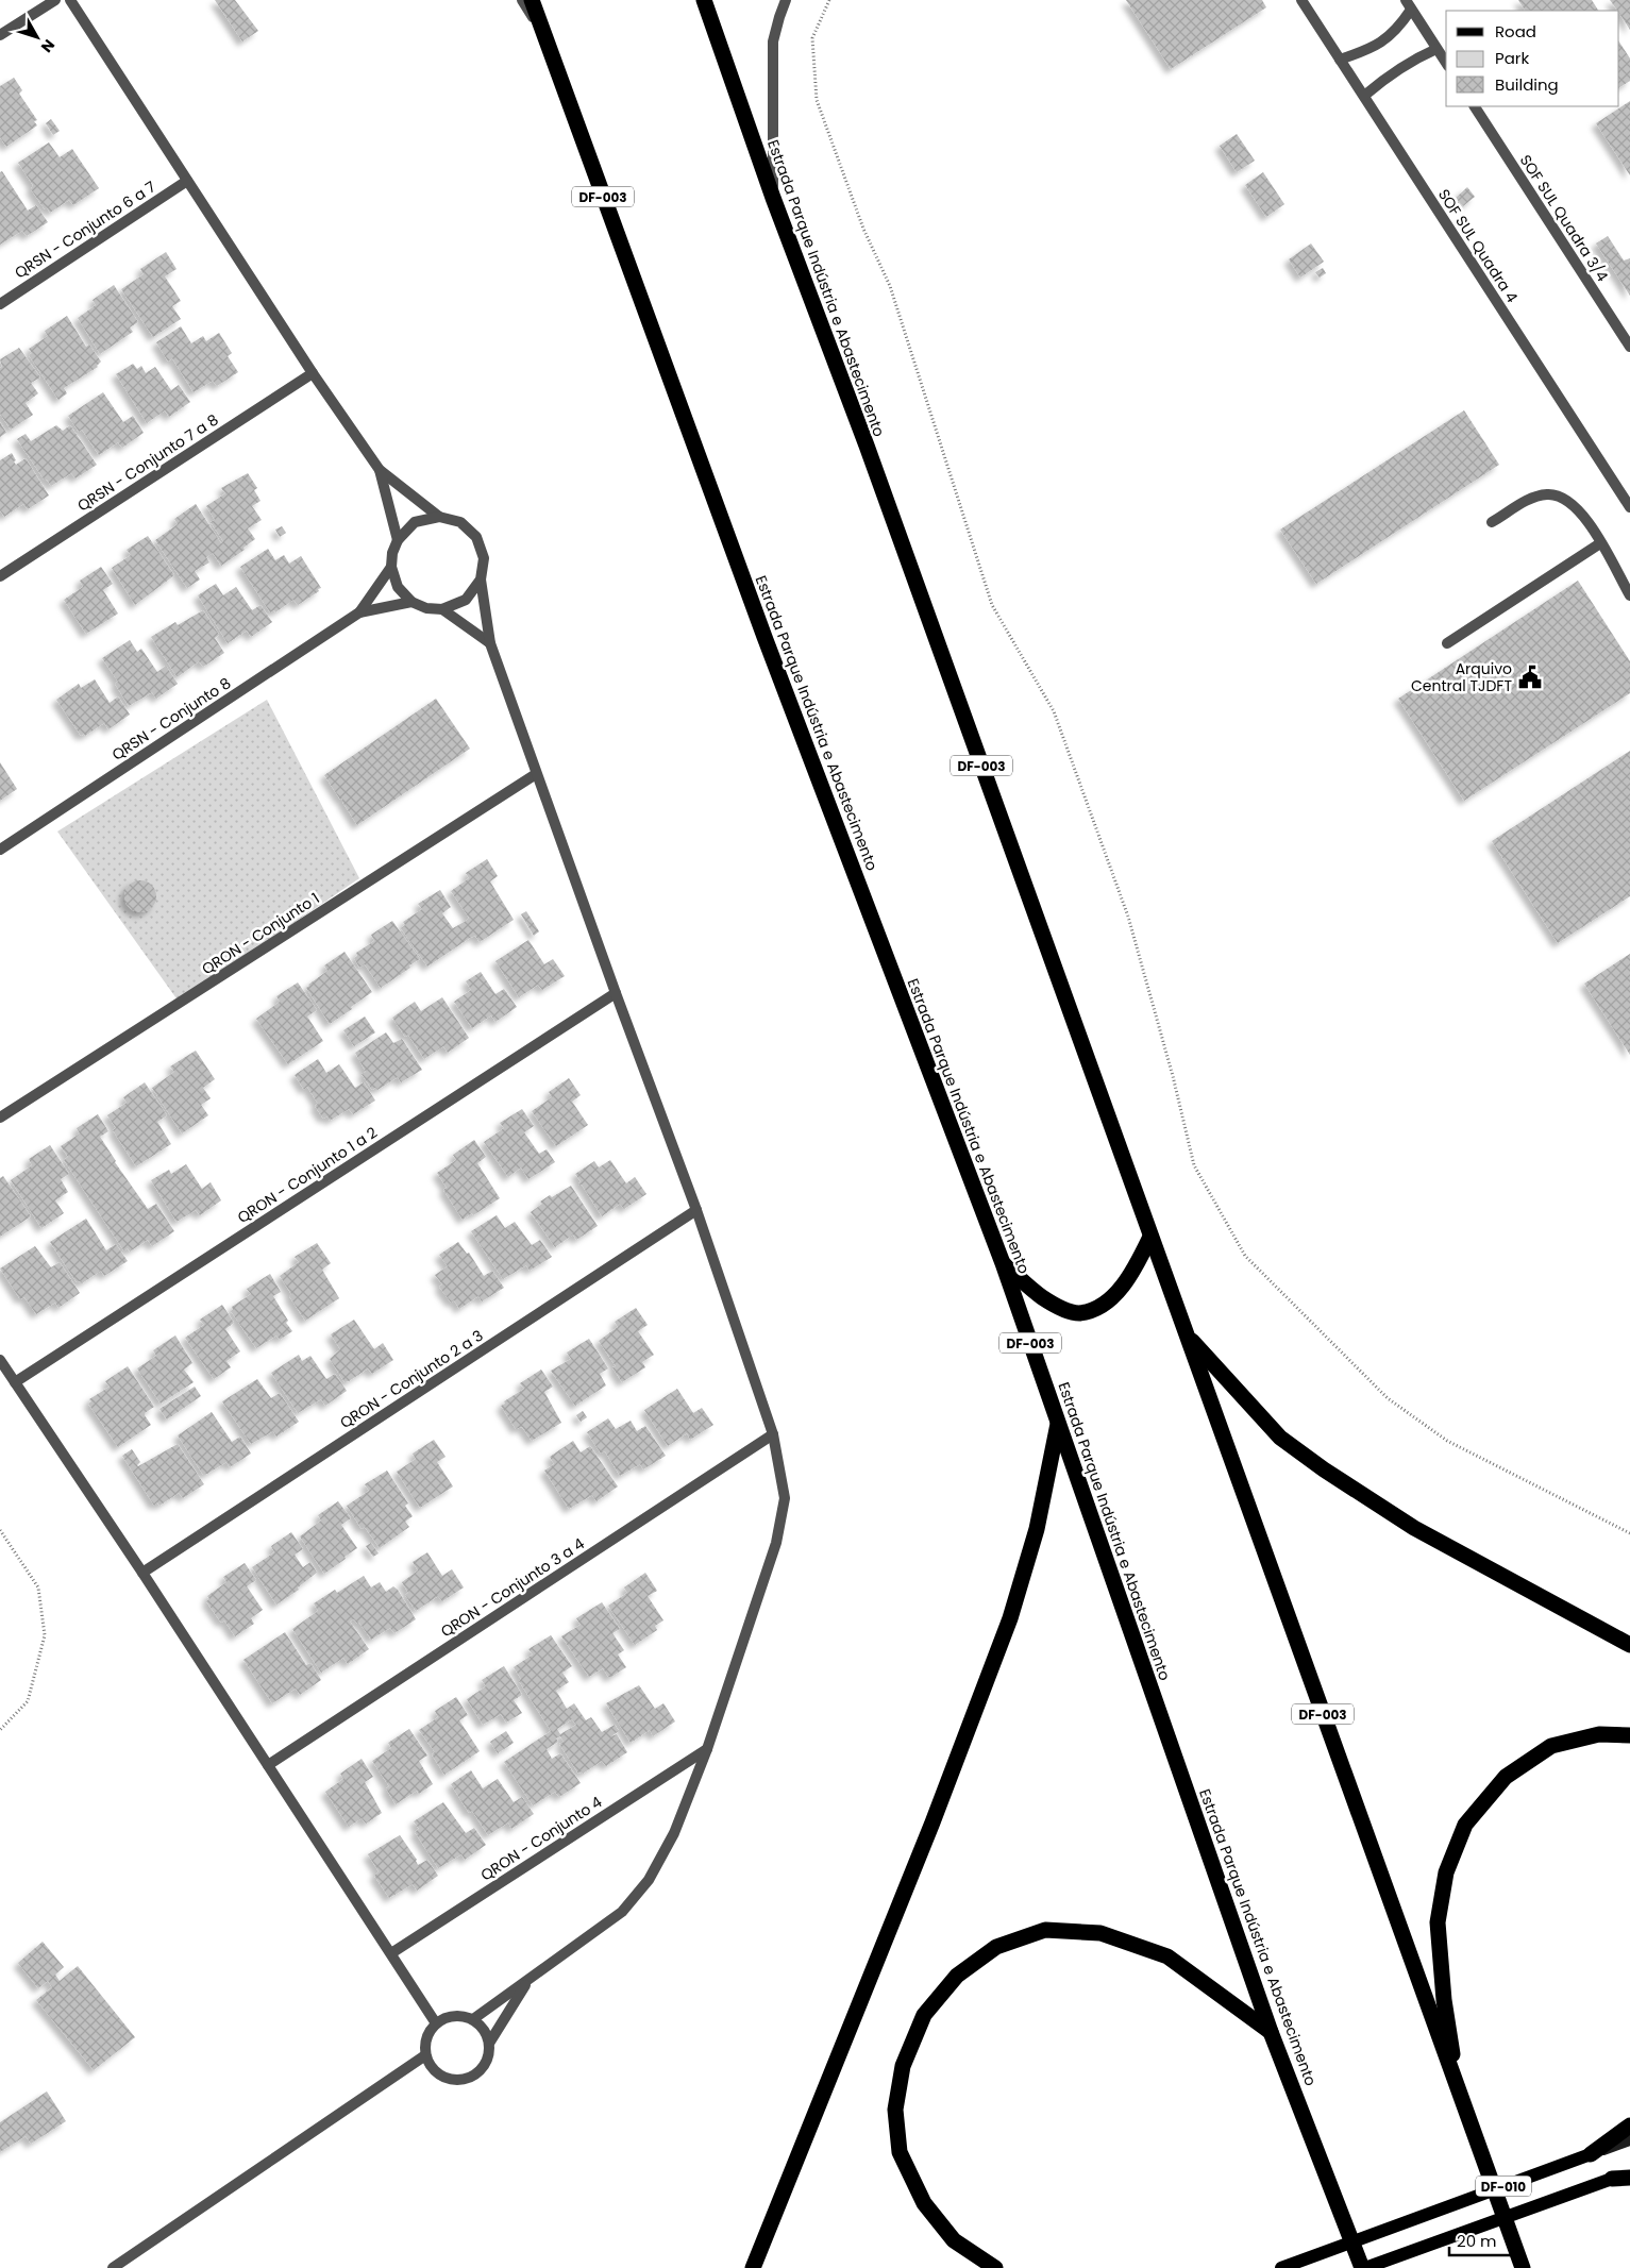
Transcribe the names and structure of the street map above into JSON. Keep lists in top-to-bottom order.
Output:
{
  "streets": {
    "highway": ["DF-003", "Estrada Parque Indústria e Abastecimento"],
    "main road": ["DF-010"],
    "street": [
      "SOF SUL Quadra 3/4",
      "QRSN - Conjunto 6 a 7",
      "SOF SUL Quadra 4",
      "QRSN - Conjunto 7 a 8",
      "QRSN - Conjunto 8",
      "QRON - Conjunto 1",
      "QRON - Conjunto 1 a 2",
      "QRON - Conjunto 2 a 3",
      "QRON - Conjunto 3 a 4",
      "QRON - Conjunto 4"
    ]
  },
  "crossings": [
    ["Estrada Parque Indústria e Abastecimento", "DF-010"]
  ],
  "places": {
    "public building": ["Arquivo Central TJDFT"]
  },
  "legend": ["Road", "Park", "Building"],
  "scale_bar": "20 m",
  "north": "bottom right"
}
